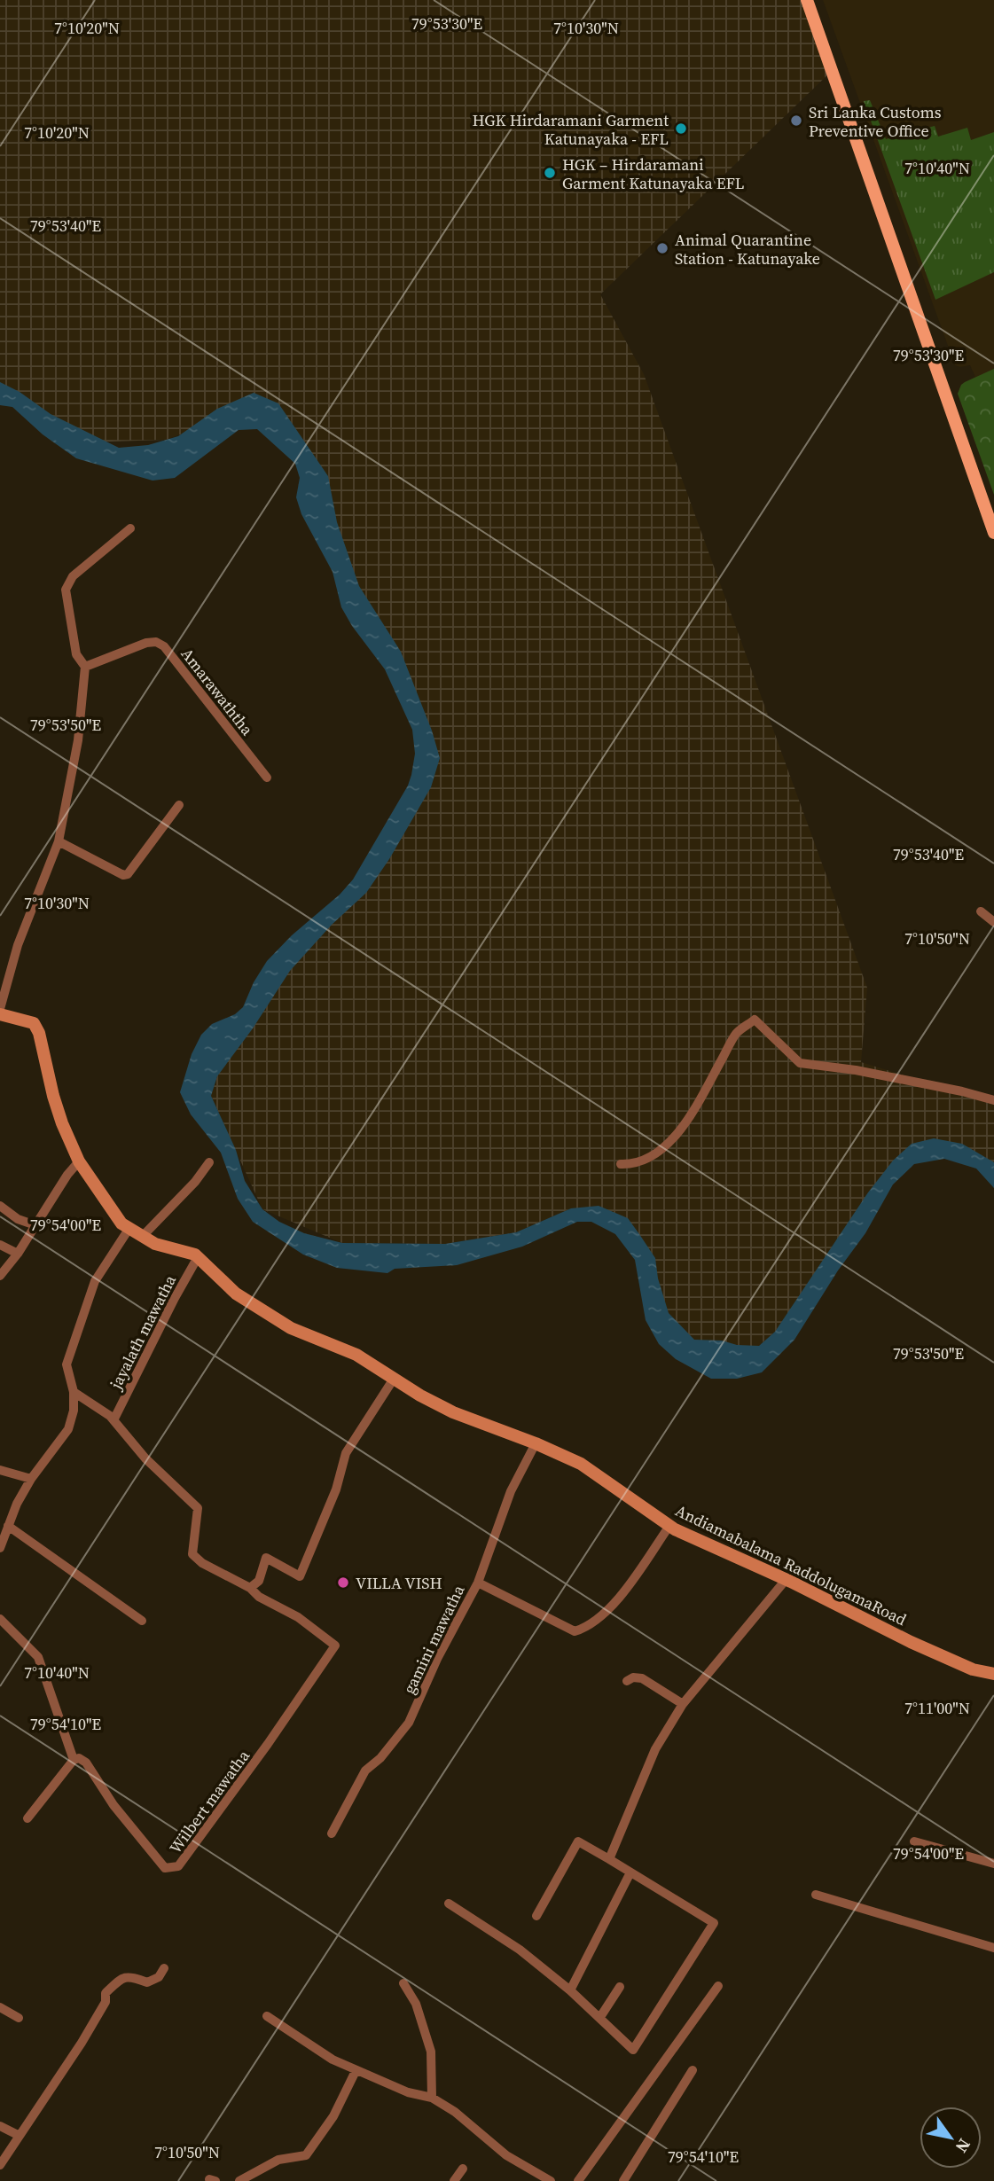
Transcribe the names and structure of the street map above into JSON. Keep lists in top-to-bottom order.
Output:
{
  "streets": {
    "street": [
      "Amarawaththa",
      "jayalath mawatha",
      "Andiamabalama RaddolugamaRoad",
      "gamini mawatha",
      "Wilbert mawatha"
    ]
  },
  "crossings": [
    ["jayalath mawatha", "Andiamabalama RaddolugamaRoad"],
    ["Andiamabalama RaddolugamaRoad", "gamini mawatha"]
  ],
  "places": [
    "Sri Lanka Customs Preventive Office",
    "HGK Hirdaramani Garment Katunayaka - EFL",
    "HGK – Hirdaramani Garment Katunayaka EFL",
    "Animal Quarantine Station - Katunayake",
    "VILLA VISH"
  ],
  "north": "bottom right",
  "coordinates": [
    "79°53'30\"E",
    "7°10'20\"N",
    "7°10'30\"N",
    "7°10'40\"N",
    "79°53'40\"E",
    "79°53'50\"E",
    "7°10'50\"N",
    "79°54'00\"E",
    "7°11'00\"N",
    "79°54'10\"E"
  ]
}
